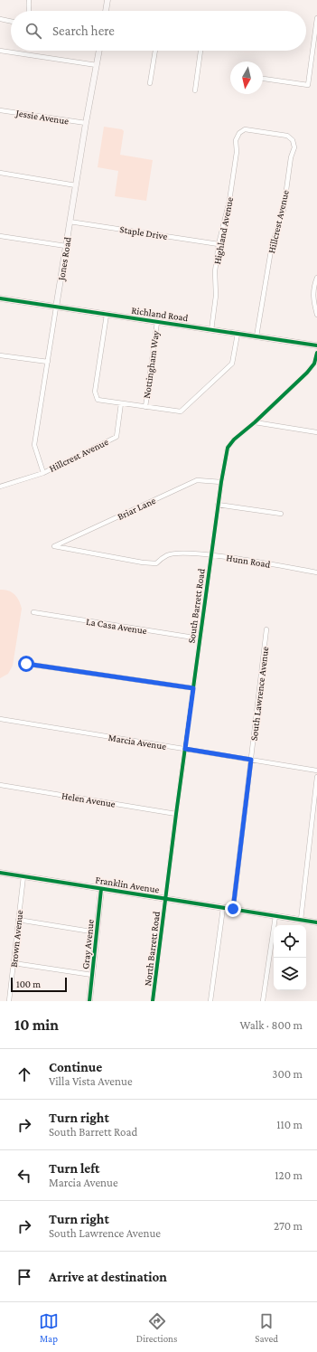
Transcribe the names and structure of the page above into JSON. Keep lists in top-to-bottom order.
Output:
{
  "streets": {
    "street": [
      "Jessie Avenue",
      "Hillcrest Avenue",
      "Highland Avenue",
      "Staple Drive",
      "Jones Road",
      "Richland Road",
      "Nottingham Way",
      "Briar Lane",
      "Hunn Road",
      "South Barrett Road",
      "La Casa Avenue",
      "South Lawrence Avenue",
      "Marcia Avenue",
      "Helen Avenue",
      "Franklin Avenue",
      "Brown Avenue",
      "Gray Avenue",
      "North Barrett Road"
    ]
  },
  "crossings": [
    ["Jessie Avenue", "Jones Road"],
    ["Hillcrest Avenue", "Highland Avenue"],
    ["Hillcrest Avenue", "Jones Road"],
    ["Hillcrest Avenue", "Richland Road"],
    ["Highland Avenue", "Staple Drive"],
    ["Highland Avenue", "Richland Road"],
    ["Staple Drive", "Jones Road"],
    ["Jones Road", "Richland Road"],
    ["Richland Road", "Nottingham Way"],
    ["Briar Lane", "Hunn Road"],
    ["Briar Lane", "South Barrett Road"],
    ["Hunn Road", "South Barrett Road"],
    ["South Barrett Road", "La Casa Avenue"],
    ["South Barrett Road", "Marcia Avenue"],
    ["South Barrett Road", "Helen Avenue"],
    ["South Barrett Road", "Franklin Avenue"],
    ["South Barrett Road", "North Barrett Road"],
    ["South Lawrence Avenue", "Marcia Avenue"],
    ["South Lawrence Avenue", "Franklin Avenue"],
    ["Franklin Avenue", "Brown Avenue"],
    ["Franklin Avenue", "Gray Avenue"],
    ["Franklin Avenue", "North Barrett Road"]
  ],
  "scale_bar": "100 m",
  "north": "bottom",
  "page": {
    "search": "Search here",
    "scale": "100 m",
    "heading": ["10 min", "Walk · 800 m"],
    "list": [
      ["Continue", "Villa Vista Avenue", "300 m"],
      ["Turn right", "South Barrett Road", "110 m"],
      ["Turn left", "Marcia Avenue", "120 m"],
      ["Turn right", "South Lawrence Avenue", "270 m"],
      "Arrive at destination"
    ],
    "nav": ["Map", "Directions", "Saved"]
  }
}
